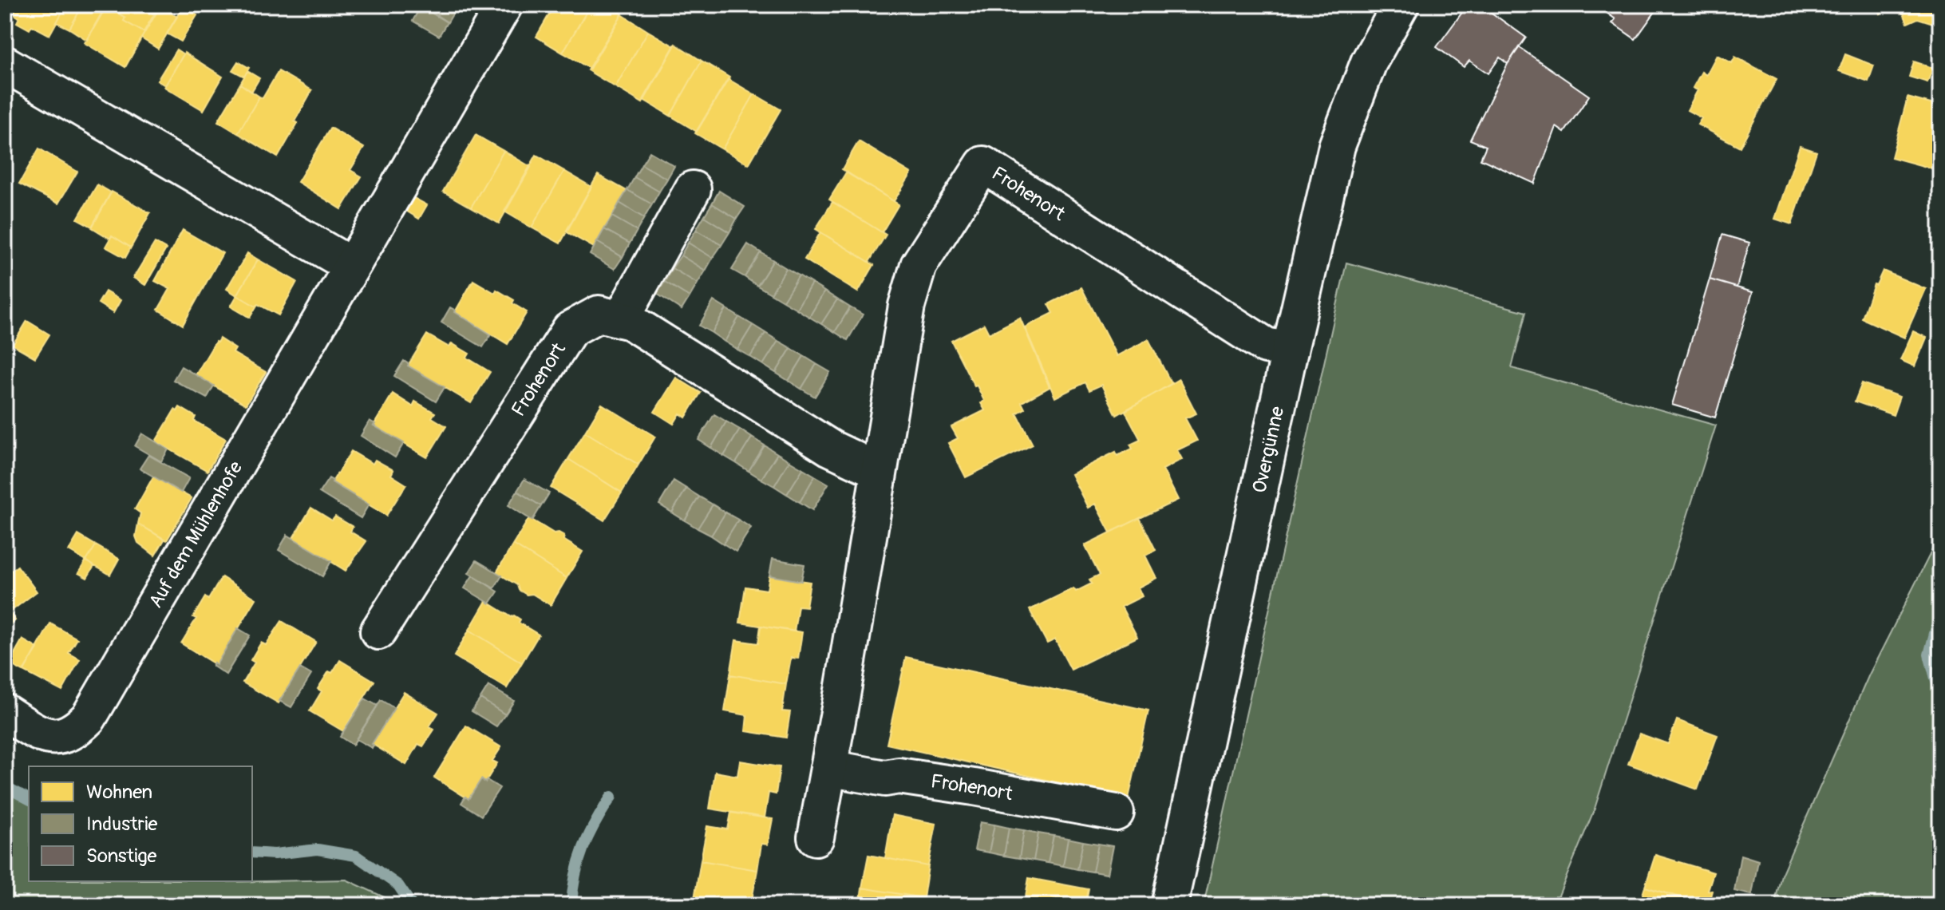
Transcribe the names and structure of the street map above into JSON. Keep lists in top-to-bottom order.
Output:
{
  "streets": {
    "street": ["Frohenort", "Overgünne", "Auf dem Mühlenhofe"]
  },
  "crossings": [
    ["Frohenort", "Overgünne"]
  ],
  "legend": ["Wohnen", "Industrie", "Sonstige"]
}
